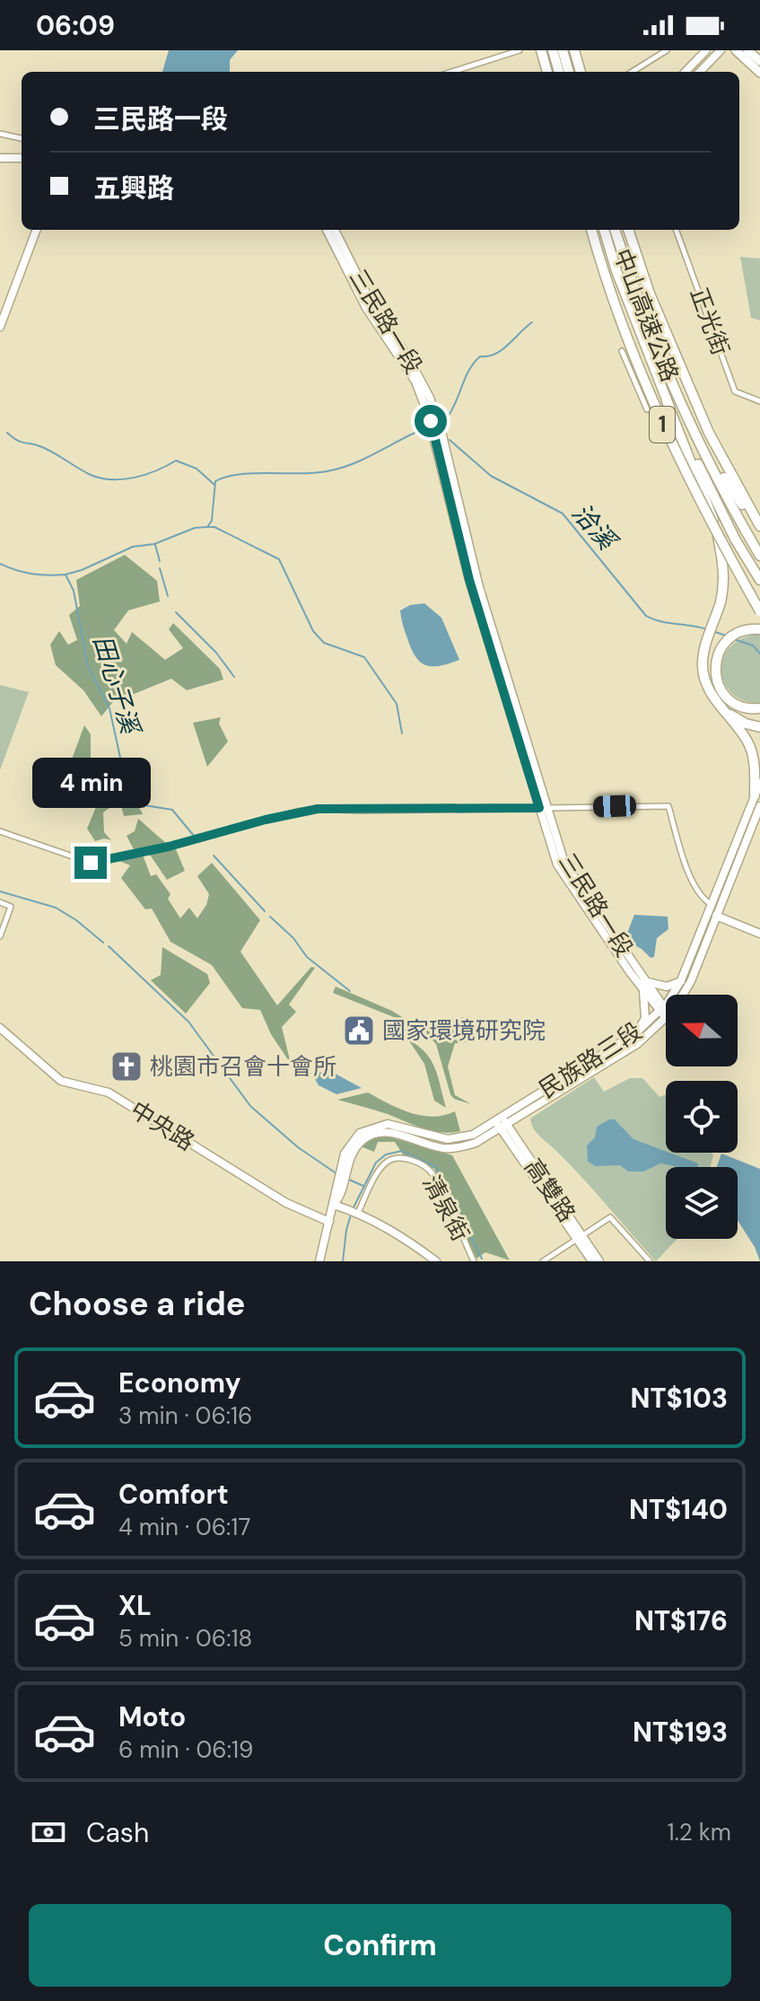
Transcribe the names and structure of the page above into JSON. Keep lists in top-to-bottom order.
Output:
{
  "streets": {
    "highway": ["中山高速公路", "1"],
    "street": [
      "三民路一段",
      "正光街",
      "民族路三段",
      "中央路",
      "高雙路",
      "清泉街"
    ]
  },
  "crossings": [
    ["三民路一段", "民族路三段"],
    ["民族路三段", "中央路"],
    ["民族路三段", "高雙路"]
  ],
  "water": ["洽溪", "田心子溪"],
  "places": {
    "public building": ["國家環境研究院"],
    "church": ["桃園市召會十會所"]
  },
  "north": "left",
  "page": {
    "status": "06:09",
    "banner": ["三民路一段", "五興路"],
    "bubble": "4 min",
    "heading": "Choose a ride",
    "list": [
      {
        "name": "Economy",
        "note": "3 min · 06:16",
        "value": "NT$103"
      },
      {
        "name": "Comfort",
        "note": "4 min · 06:17",
        "value": "NT$140"
      },
      {
        "name": "XL",
        "note": "5 min · 06:18",
        "value": "NT$176"
      },
      {
        "name": "Moto",
        "note": "6 min · 06:19",
        "value": "NT$193"
      }
    ],
    "pay": ["Cash", "1.2 km"],
    "buttons": "Confirm"
  }
}
